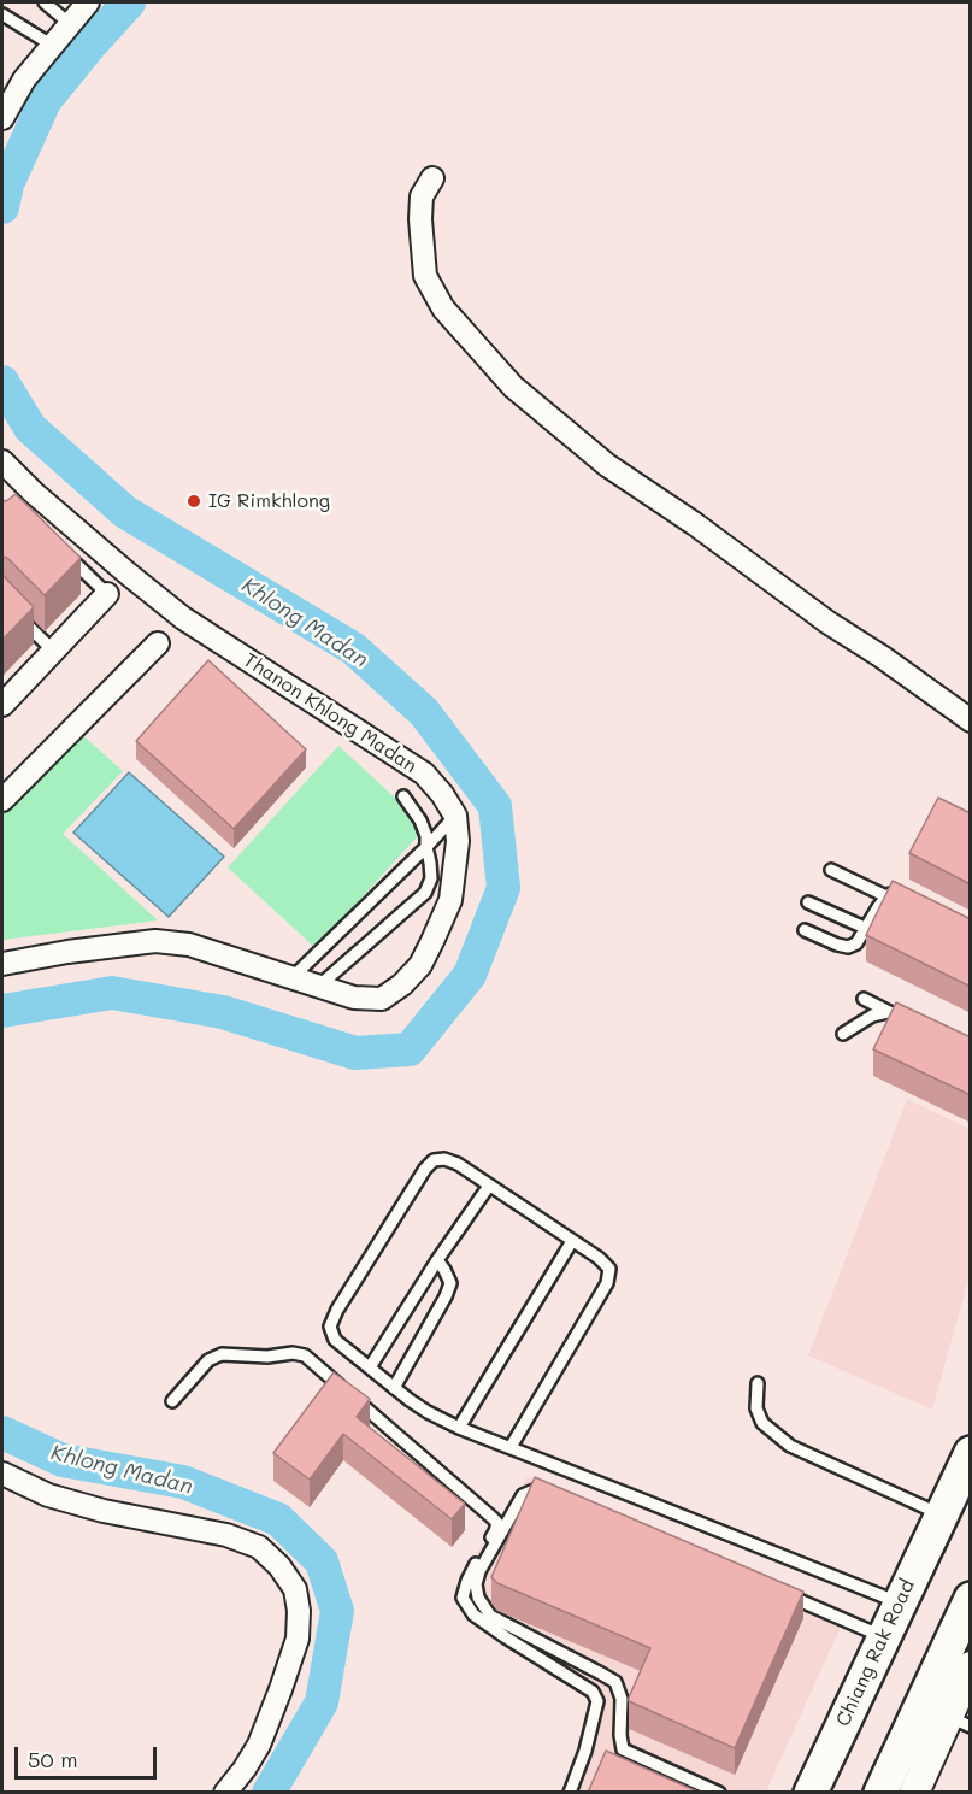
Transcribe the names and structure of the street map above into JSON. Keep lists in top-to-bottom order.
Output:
{
  "streets": {
    "main road": ["Chiang Rak Road"],
    "street": ["Thanon Khlong Madan"]
  },
  "water": ["Khlong Madan"],
  "places": ["IG Rimkhlong"],
  "scale_bar": "50 m"
}
